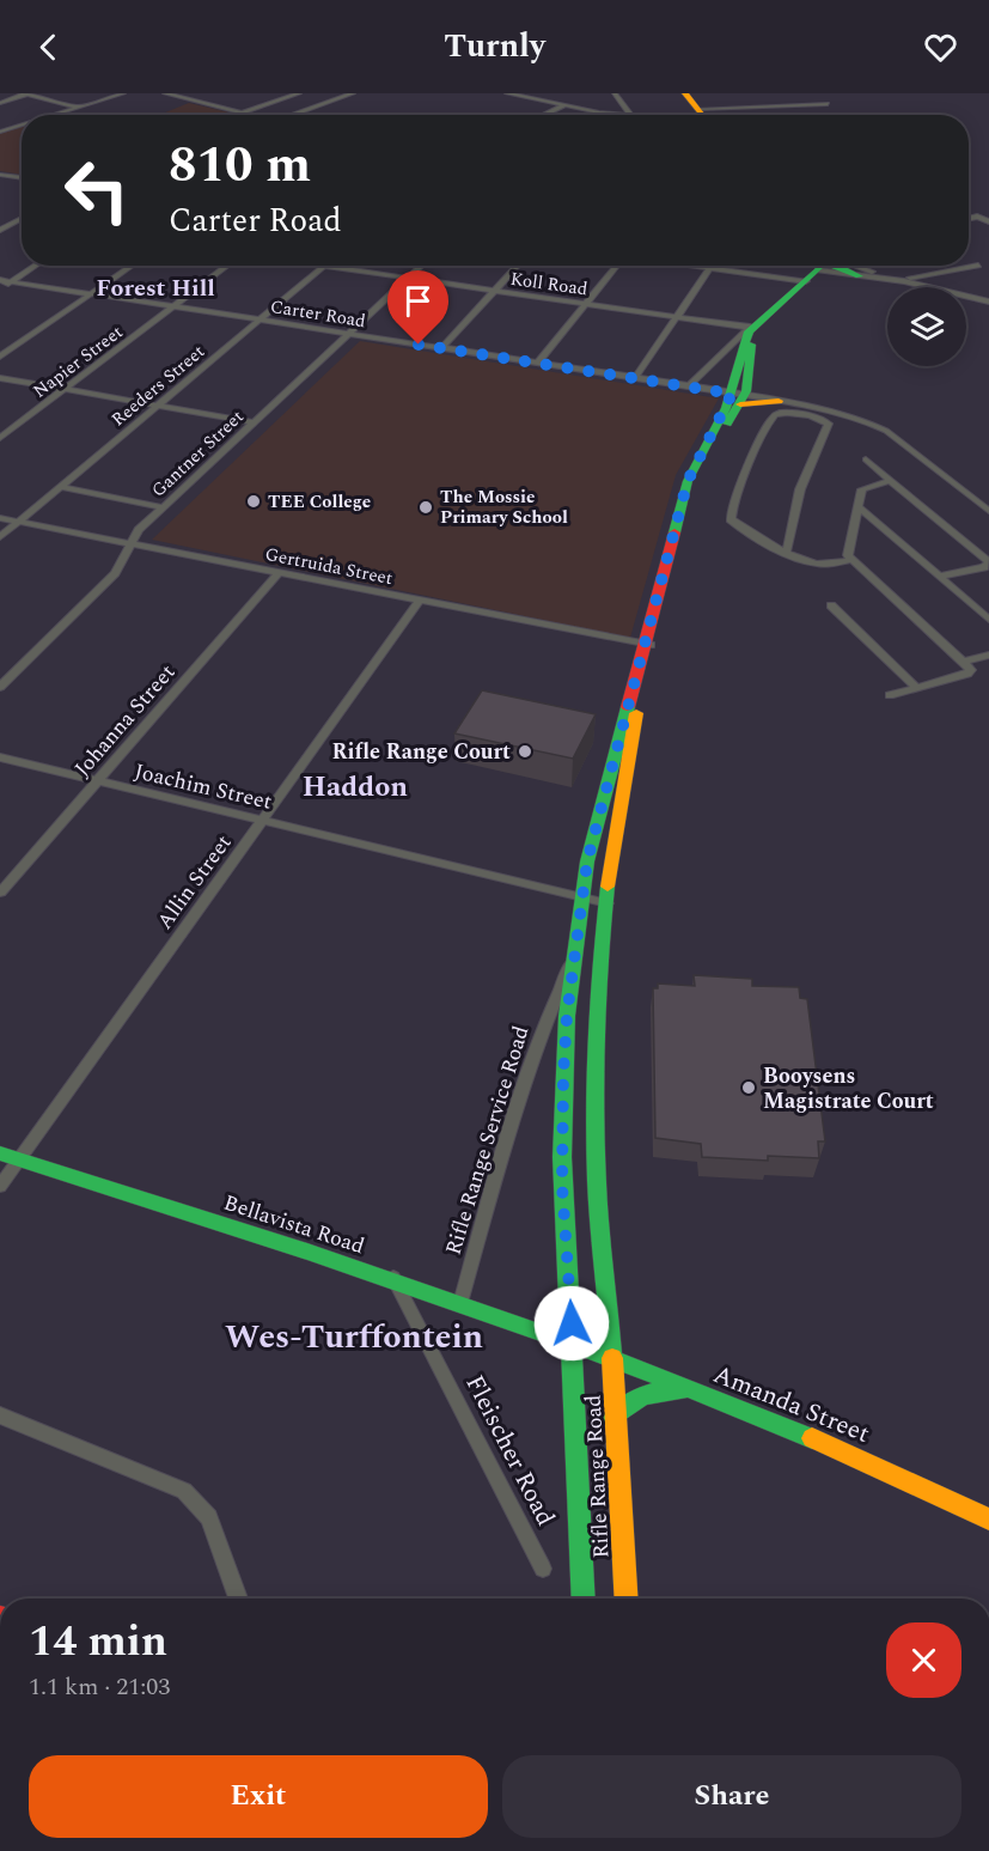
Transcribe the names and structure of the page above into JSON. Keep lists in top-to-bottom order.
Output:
{
  "streets": {
    "main road": ["Bellavista Road", "Amanda Street", "Rifle Range Road"],
    "street": [
      "Koll Road",
      "Carter Road",
      "Napier Street",
      "Reeders Street",
      "Gantner Street",
      "Gertruida Street",
      "Johanna Street",
      "Joachim Street",
      "Allin Street",
      "Rifle Range Service Road",
      "Fleischer Road"
    ]
  },
  "crossings": [
    ["Koll Road", "Reeders Street"],
    ["Koll Road", "Gantner Street"],
    ["Koll Road", "Rifle Range Road"],
    ["Carter Road", "Napier Street"],
    ["Carter Road", "Reeders Street"],
    ["Carter Road", "Gantner Street"],
    ["Carter Road", "Rifle Range Road"],
    ["Reeders Street", "Gertruida Street"],
    ["Gantner Street", "Gertruida Street"],
    ["Gertruida Street", "Johanna Street"],
    ["Gertruida Street", "Allin Street"],
    ["Gertruida Street", "Rifle Range Road"],
    ["Johanna Street", "Joachim Street"],
    ["Joachim Street", "Allin Street"],
    ["Joachim Street", "Rifle Range Road"],
    ["Allin Street", "Bellavista Road"],
    ["Rifle Range Service Road", "Bellavista Road"],
    ["Rifle Range Service Road", "Rifle Range Road"],
    ["Bellavista Road", "Amanda Street"],
    ["Bellavista Road", "Fleischer Road"],
    ["Bellavista Road", "Rifle Range Road"],
    ["Amanda Street", "Rifle Range Road"]
  ],
  "districts": ["Forest Hill", "Haddon", "Wes-Turffontein"],
  "places": [
    "TEE College",
    "The Mossie Primary School",
    "Rifle Range Court",
    "Booysens Magistrate Court"
  ],
  "page": {
    "header": "Turnly",
    "turn": ["810 m", "Carter Road"],
    "heading": ["14 min", "1.1 km · 21:03"],
    "buttons": ["Exit", "Share"]
  }
}
